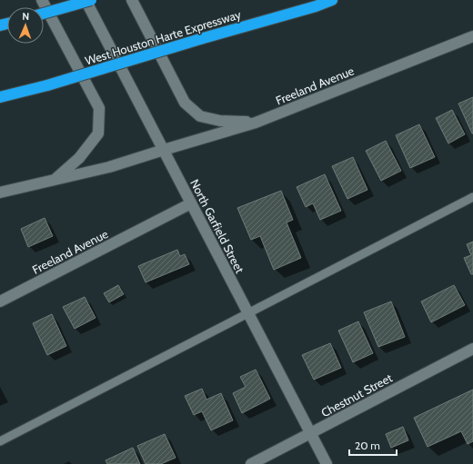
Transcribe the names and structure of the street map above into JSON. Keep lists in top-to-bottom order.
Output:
{
  "streets": {
    "highway": ["West Houston Harte Expressway"],
    "street": ["Freeland Avenue", "North Garfield Street", "Chestnut Street"]
  },
  "crossings": [
    ["Freeland Avenue", "North Garfield Street"],
    ["North Garfield Street", "Chestnut Street"]
  ],
  "scale_bar": "20 m",
  "north": "top"
}
